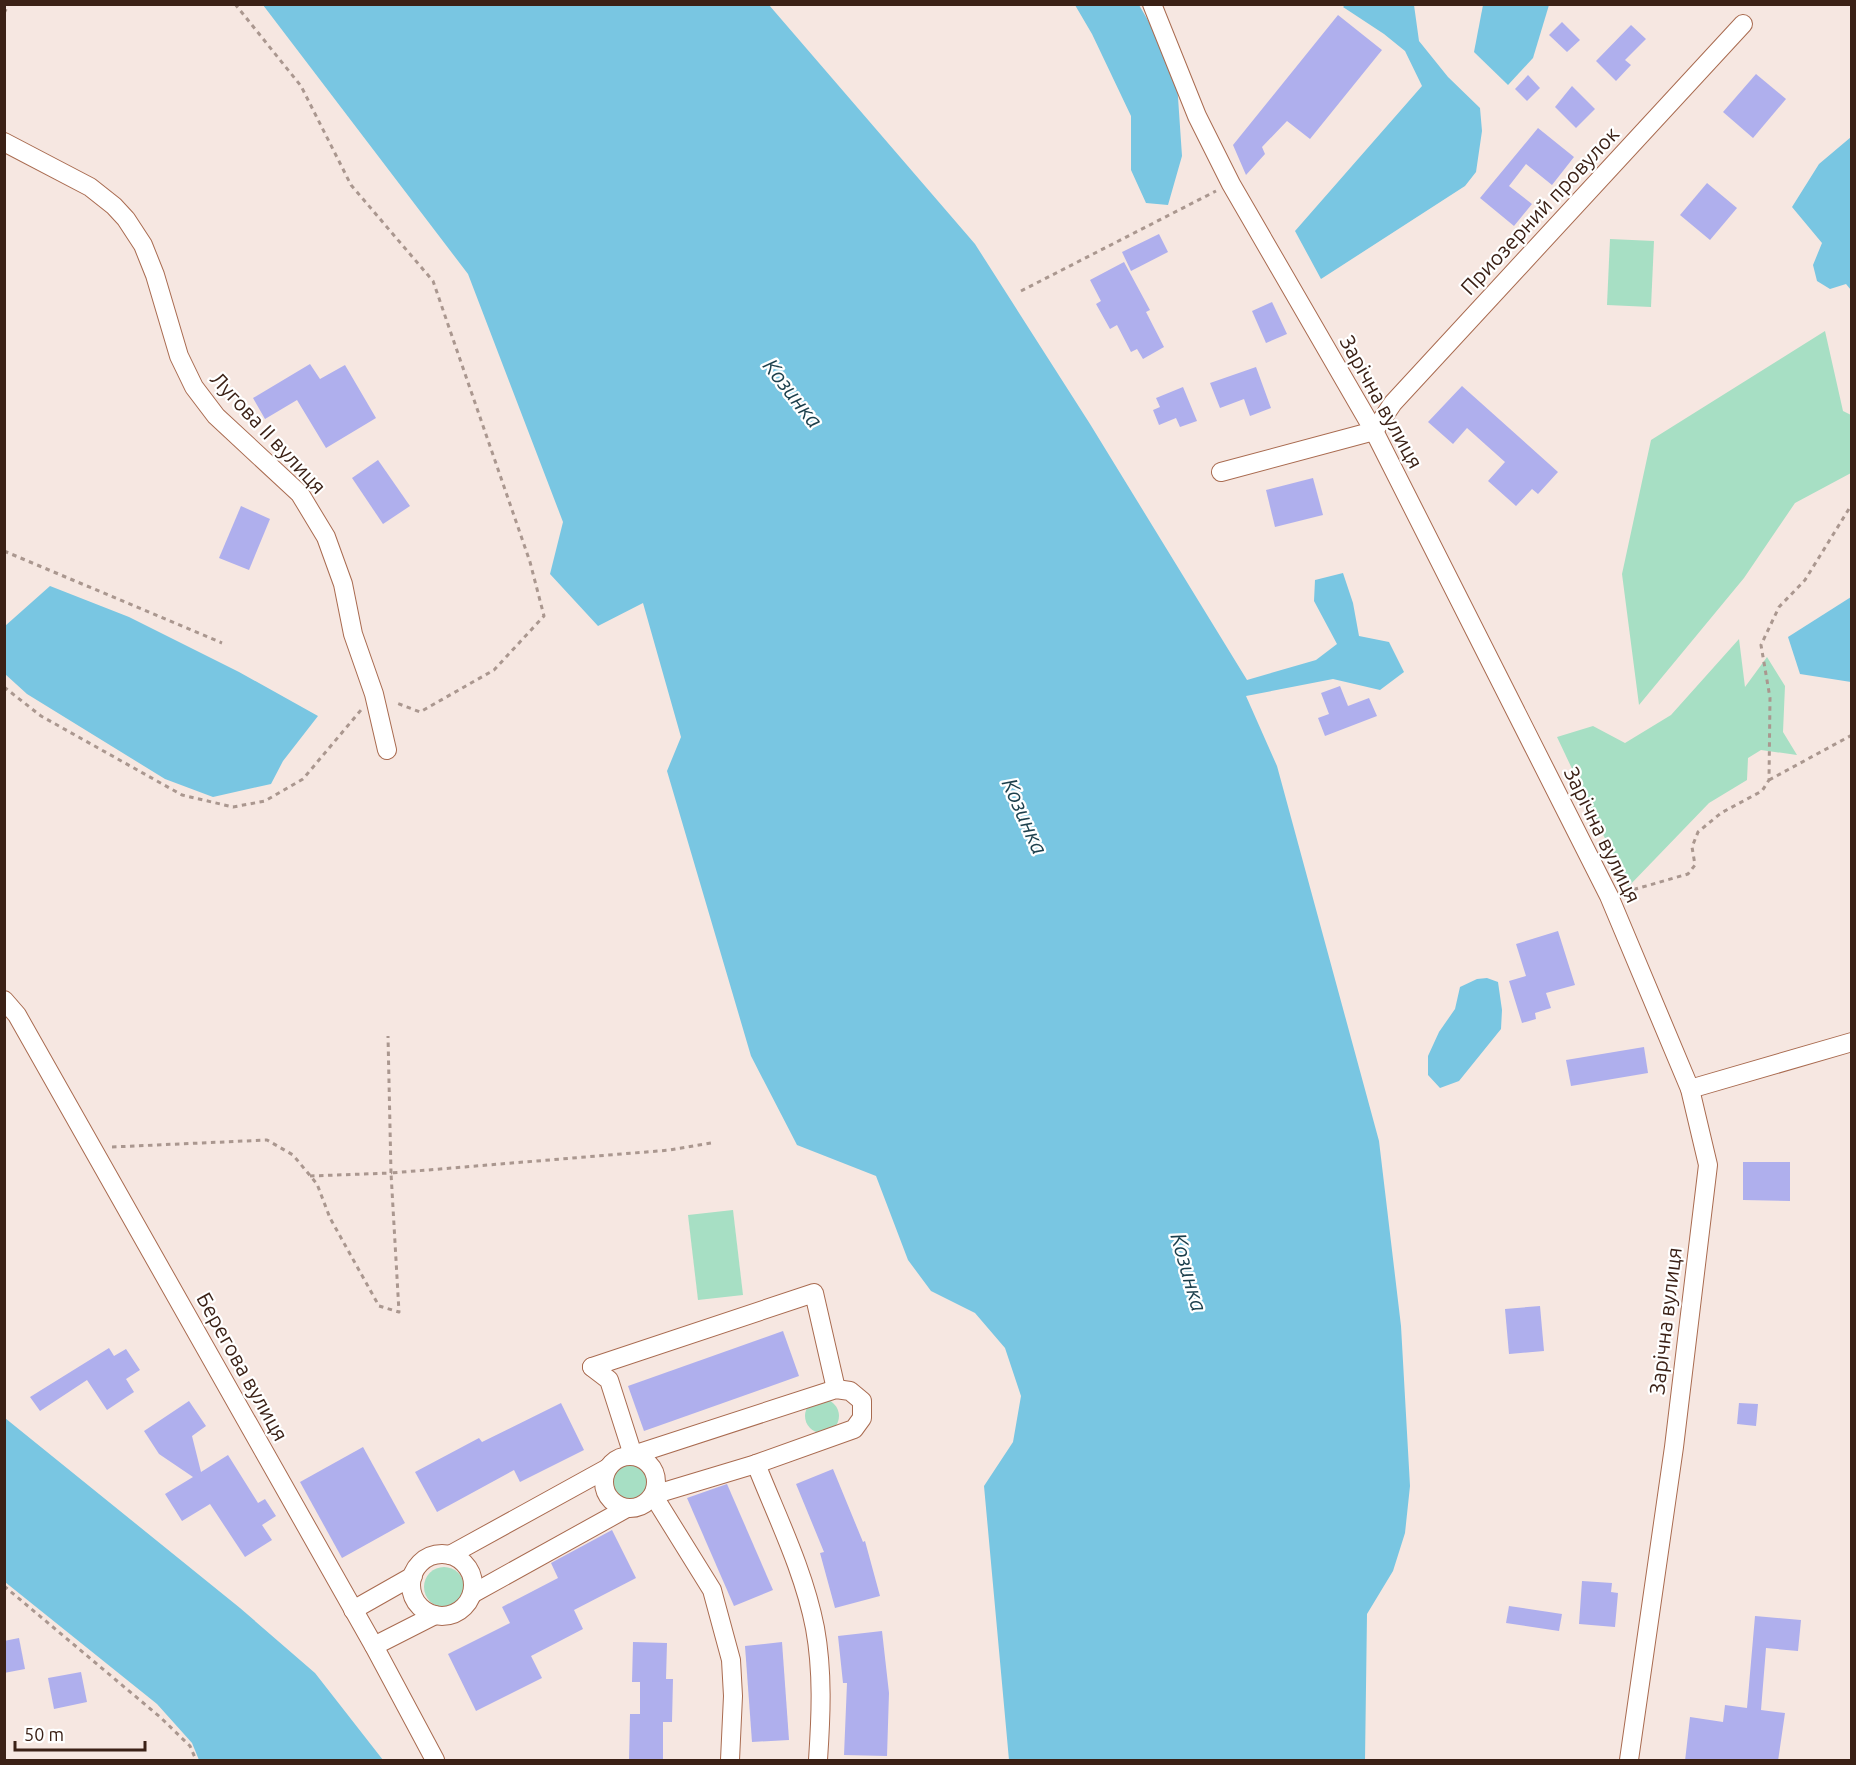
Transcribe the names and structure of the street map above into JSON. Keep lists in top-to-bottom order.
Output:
{
  "streets": {
    "street": [
      "Приозерний провулок",
      "Зарічна вулиця",
      "Лугова II вулиця",
      "Берегова вулиця"
    ]
  },
  "crossings": [
    ["Приозерний провулок", "Зарічна вулиця"]
  ],
  "water": ["Козинка"],
  "scale_bar": "50 m"
}
